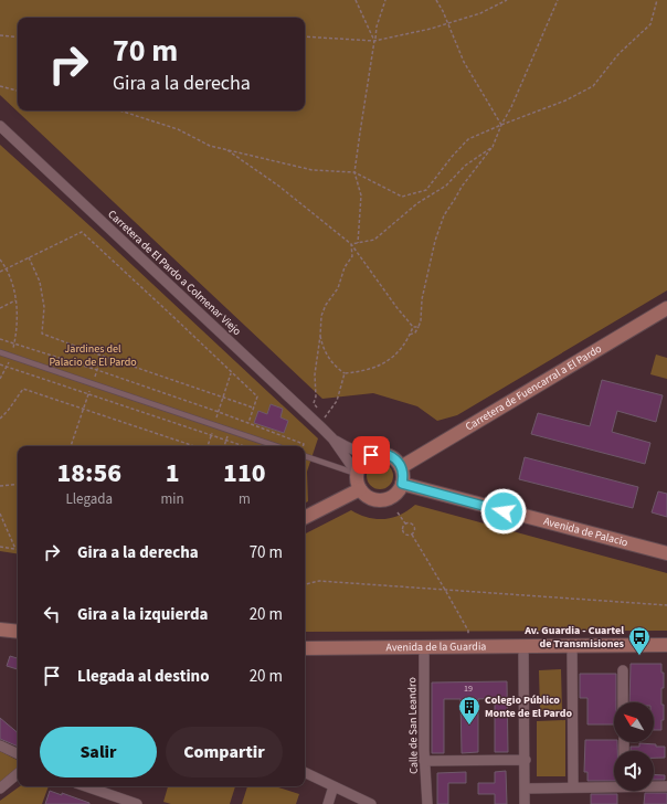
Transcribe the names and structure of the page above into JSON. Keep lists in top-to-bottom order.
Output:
{
  "streets": {
    "street": [
      "Carretera de El Pardo a Colmenar Viejo",
      "Carretera de Fuencarral a El Pardo",
      "Avenida de Palacio",
      "Avenida de la Guardia",
      "Calle de San Leandro"
    ]
  },
  "crossings": [
    ["Carretera de Fuencarral a El Pardo", "Avenida de Palacio"],
    ["Avenida de la Guardia", "Calle de San Leandro"]
  ],
  "parks": ["Jardines del Palacio de El Pardo"],
  "places": {
    "bus stop": ["Av. Guardia - Cuartel de Transmisiones"],
    "building": ["Colegio Público Monte de El Pardo"]
  },
  "house_numbers": ["19"],
  "north": "top left",
  "page": {
    "turn": ["70 m", "Gira a la derecha"],
    "eta": [
      "18:56",
      "Llegada",
      "1",
      "min",
      "110",
      "m"
    ],
    "list": [
      {
        "name": "Gira a la derecha",
        "value": "70 m"
      },
      {
        "name": "Gira a la izquierda",
        "value": "20 m"
      },
      {
        "name": "Llegada al destino",
        "value": "20 m"
      }
    ],
    "buttons": ["Salir", "Compartir"]
  }
}
